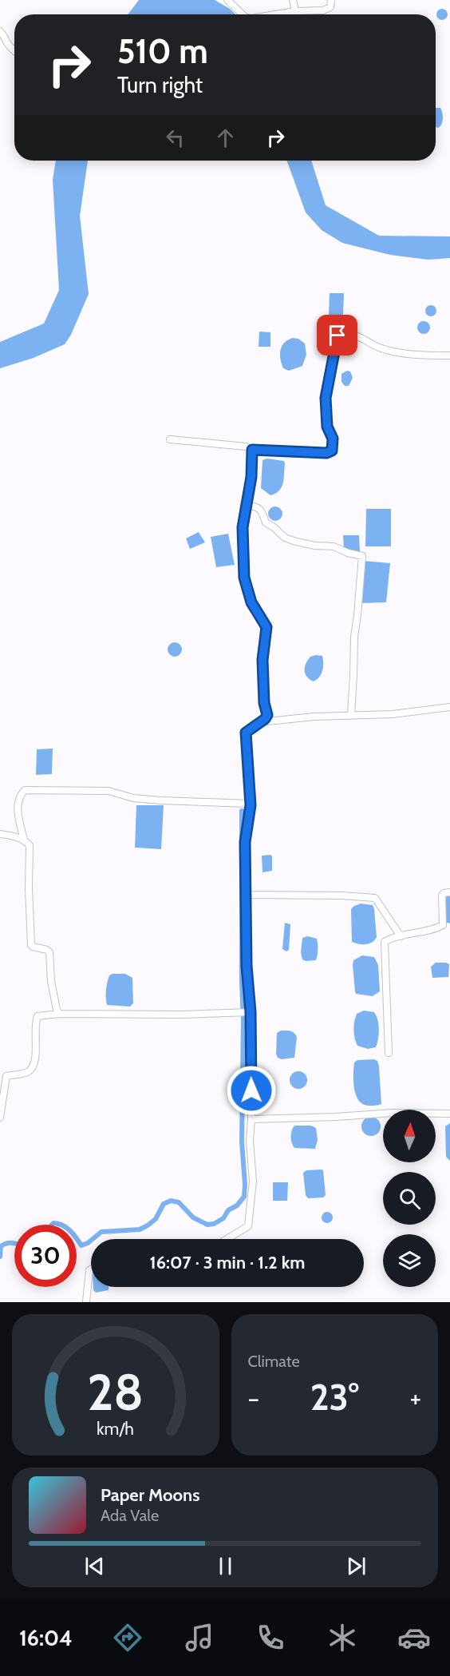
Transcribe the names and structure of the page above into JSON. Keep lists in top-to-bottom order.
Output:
{
  "north": "top",
  "page": {
    "turn": ["510 m", "Turn right"],
    "limit": "30",
    "trip": "16:07 · 3 min · 1.2 km",
    "tile": "Climate",
    "heat": ["−", "23°", "+"],
    "song": ["Paper Moons", "Ada Vale"],
    "tabs": "16:04",
    "gauge": ["28", "km/h"]
  }
}
